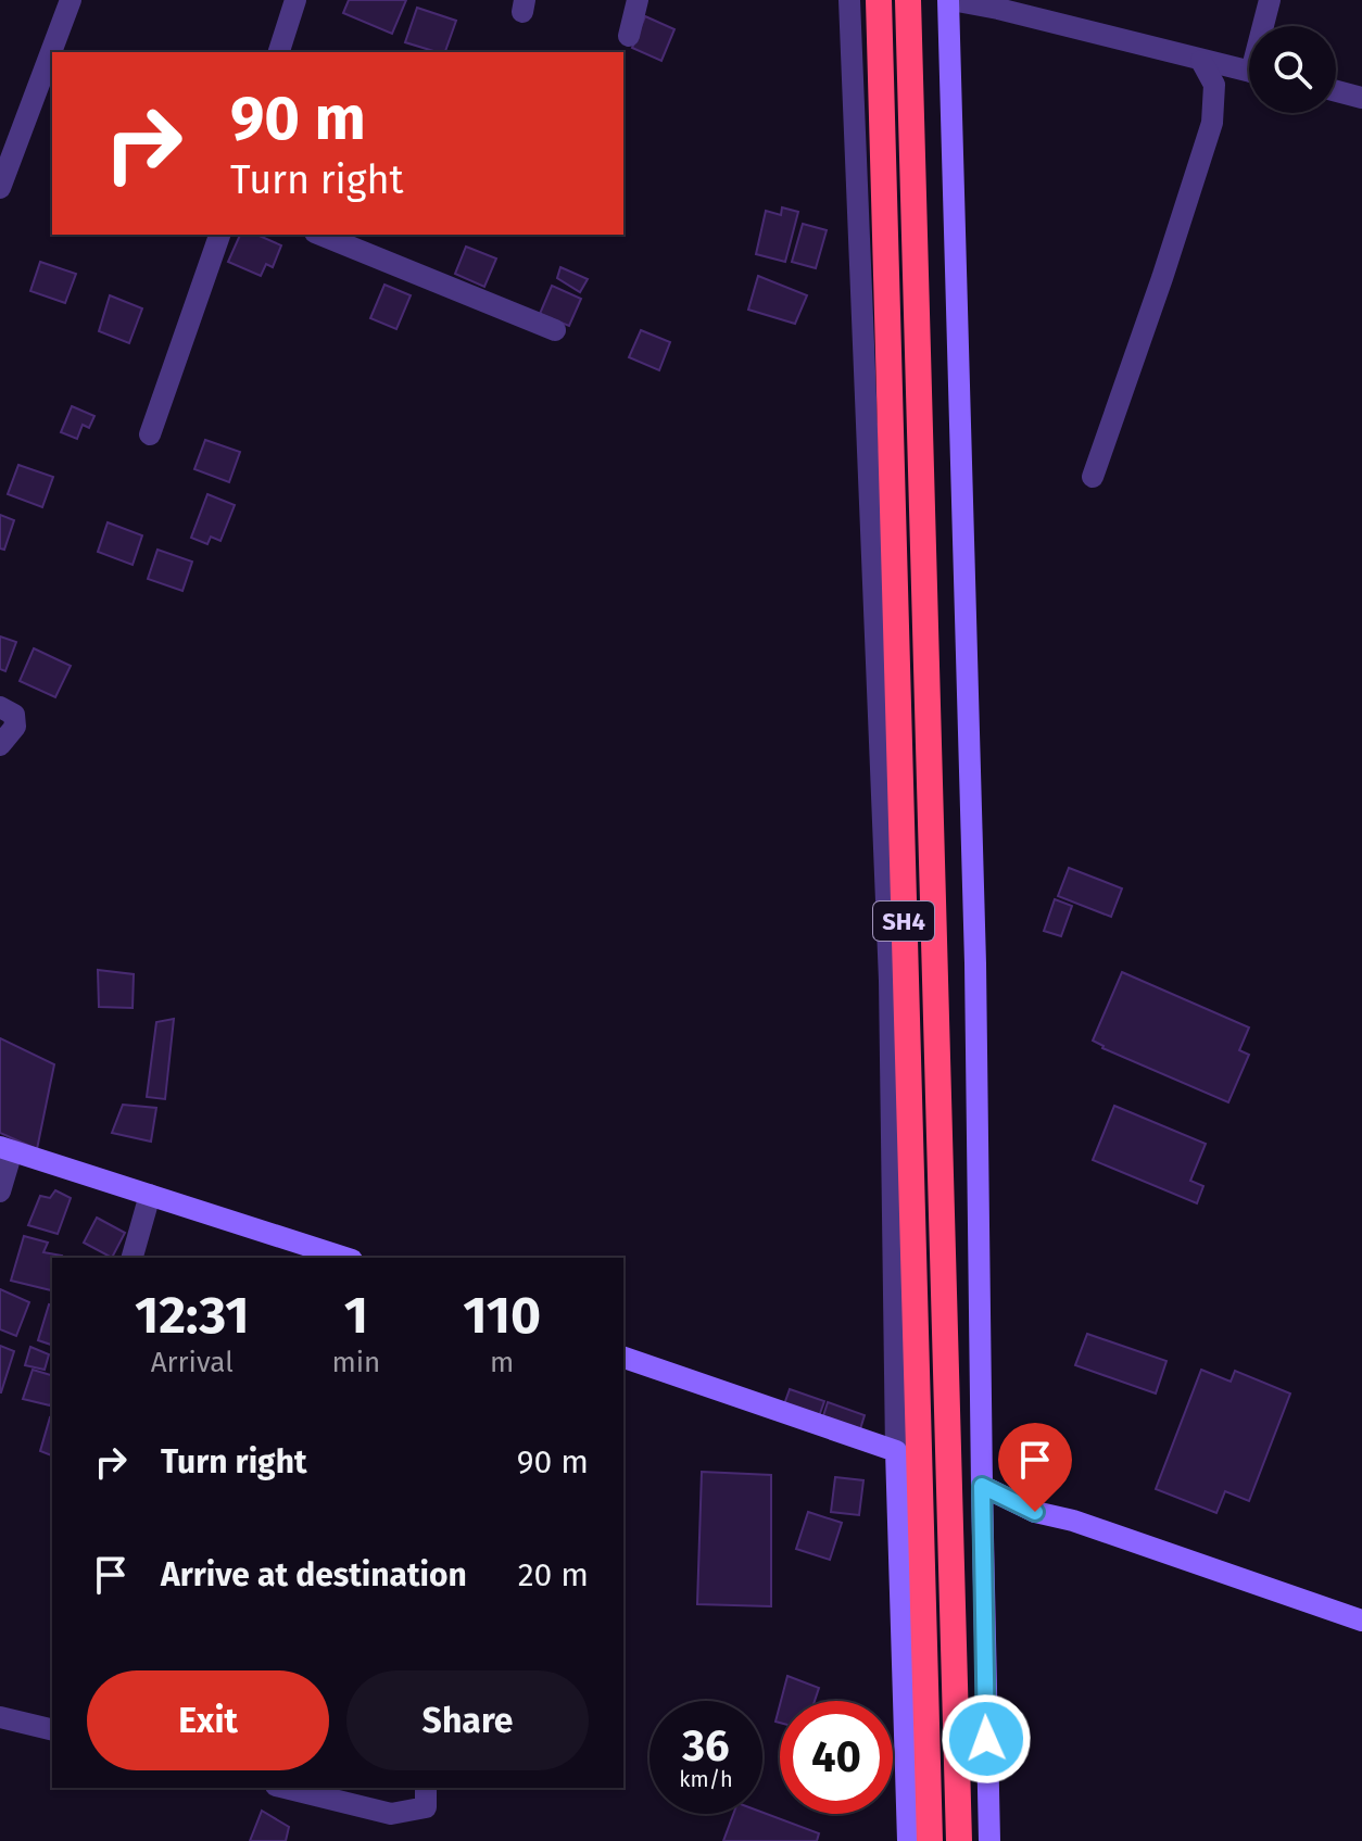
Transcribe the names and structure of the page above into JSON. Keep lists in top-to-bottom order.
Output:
{
  "streets": {
    "highway": ["SH4"]
  },
  "page": {
    "turn": ["90 m", "Turn right"],
    "eta": [
      "12:31",
      "Arrival",
      "1",
      "min",
      "110",
      "m"
    ],
    "list": [
      {
        "name": "Turn right",
        "value": "90 m"
      },
      {
        "name": "Arrive at destination",
        "value": "20 m"
      }
    ],
    "buttons": ["Exit", "Share"],
    "speed": "36 km/h",
    "limit": "40"
  }
}
